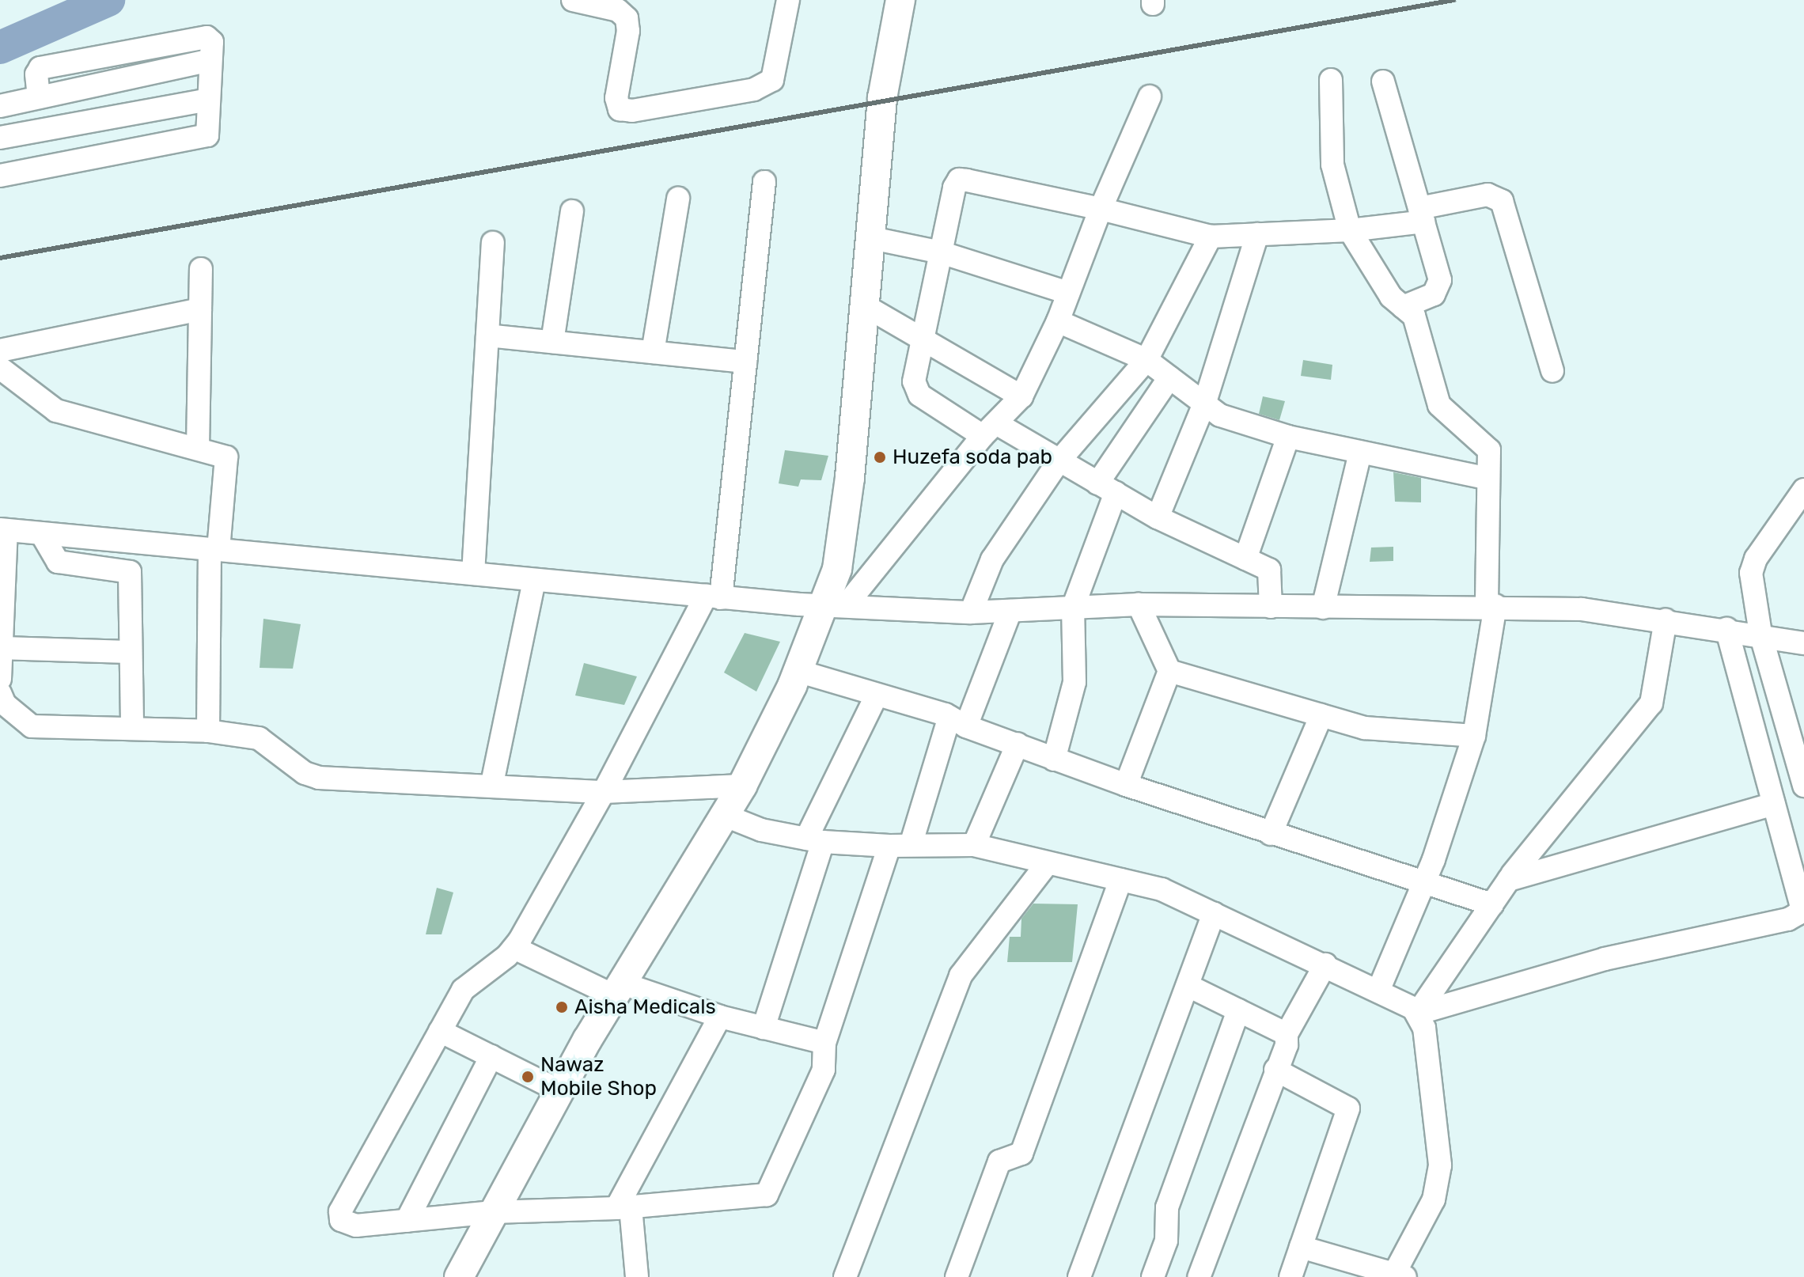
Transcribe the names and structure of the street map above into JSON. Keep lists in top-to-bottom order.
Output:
{
  "places": ["Huzefa soda pab", "Aisha Medicals", "Nawaz Mobile Shop"]
}
